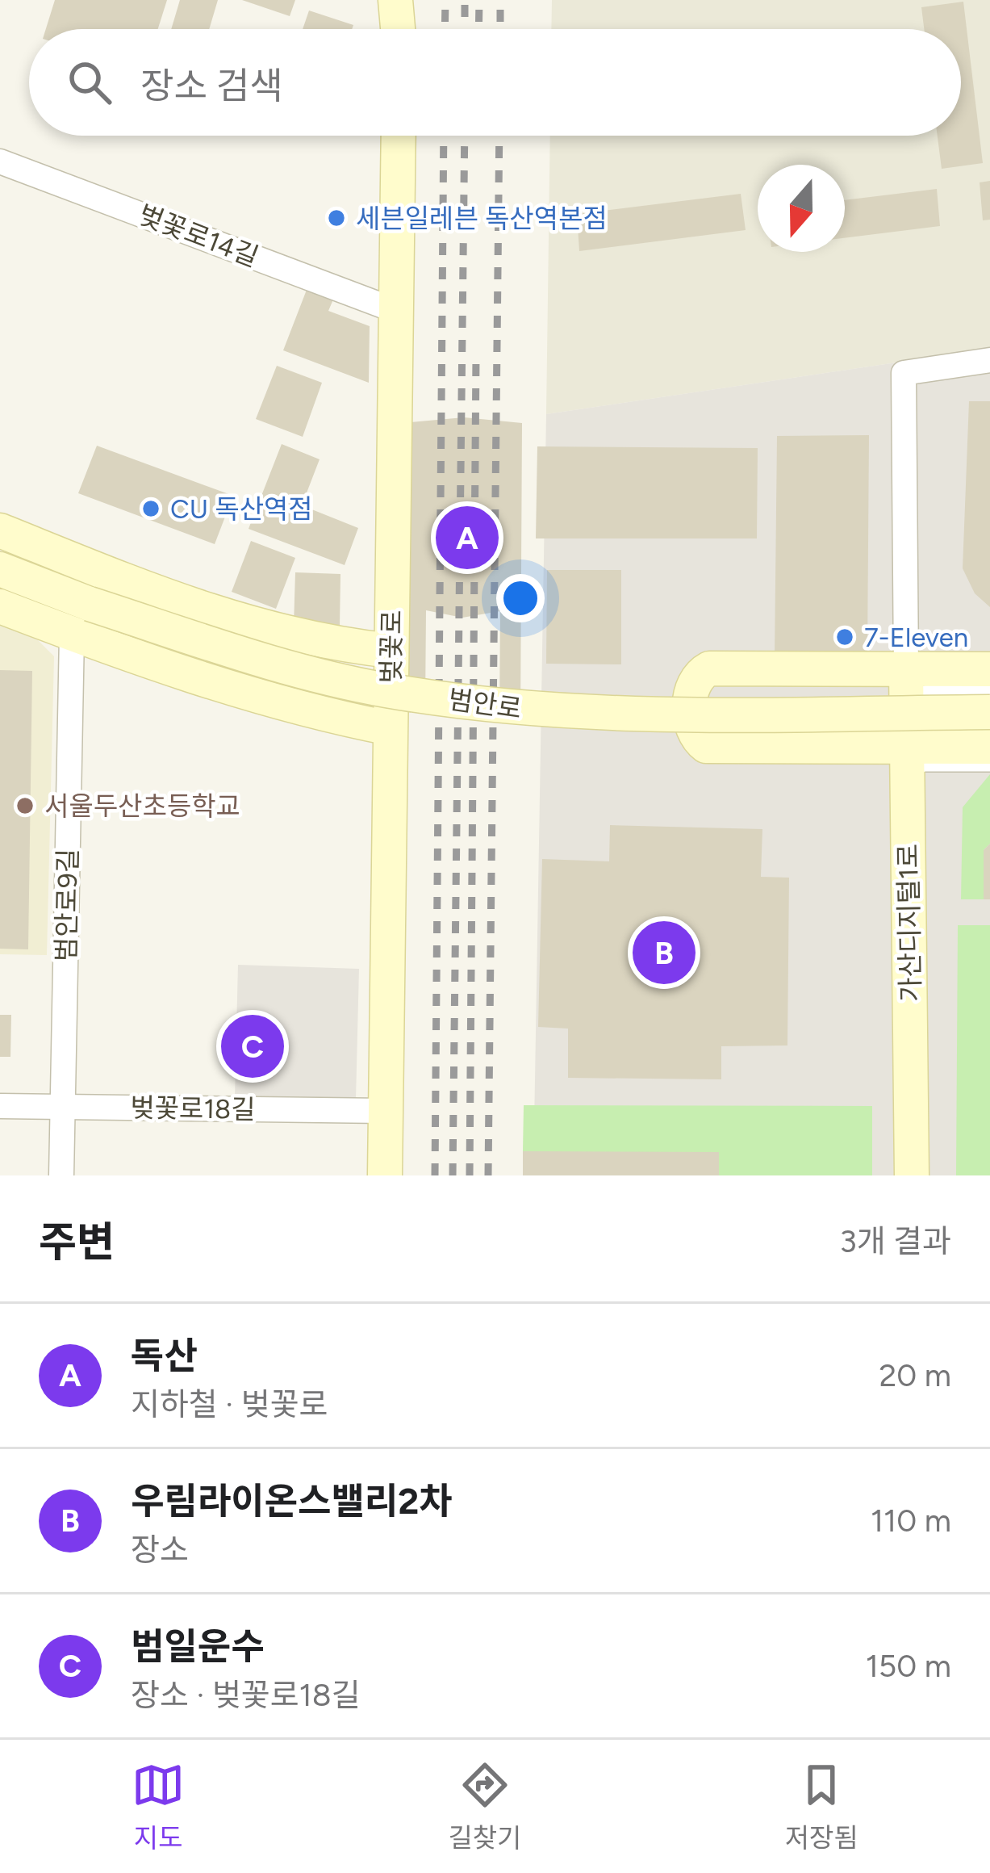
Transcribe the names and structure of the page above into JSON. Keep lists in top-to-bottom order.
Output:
{
  "streets": {
    "main road": ["벚꽃로", "범안로", "가산디지털1로"],
    "street": ["벚꽃로14길", "범안로9길", "벚꽃로18길"]
  },
  "crossings": [
    ["벚꽃로14길", "벚꽃로"],
    ["벚꽃로", "벚꽃로18길"],
    ["범안로9길", "벚꽃로18길"]
  ],
  "places": [
    "세븐일레븐 독산역본점",
    "CU 독산역점",
    "7-Eleven",
    "서울두산초등학교"
  ],
  "north": "bottom",
  "page": {
    "search": "장소 검색",
    "pins": ["A", "B", "C"],
    "heading": ["주변", "3개 결과"],
    "list": [
      {
        "mark": "A",
        "name": "독산",
        "note": "지하철 · 벚꽃로",
        "value": "20 m"
      },
      {
        "mark": "B",
        "name": "우림라이온스밸리2차",
        "note": "장소",
        "value": "110 m"
      },
      {
        "mark": "C",
        "name": "범일운수",
        "note": "장소 · 벚꽃로18길",
        "value": "150 m"
      }
    ],
    "nav": ["지도", "길찾기", "저장됨"]
  }
}
